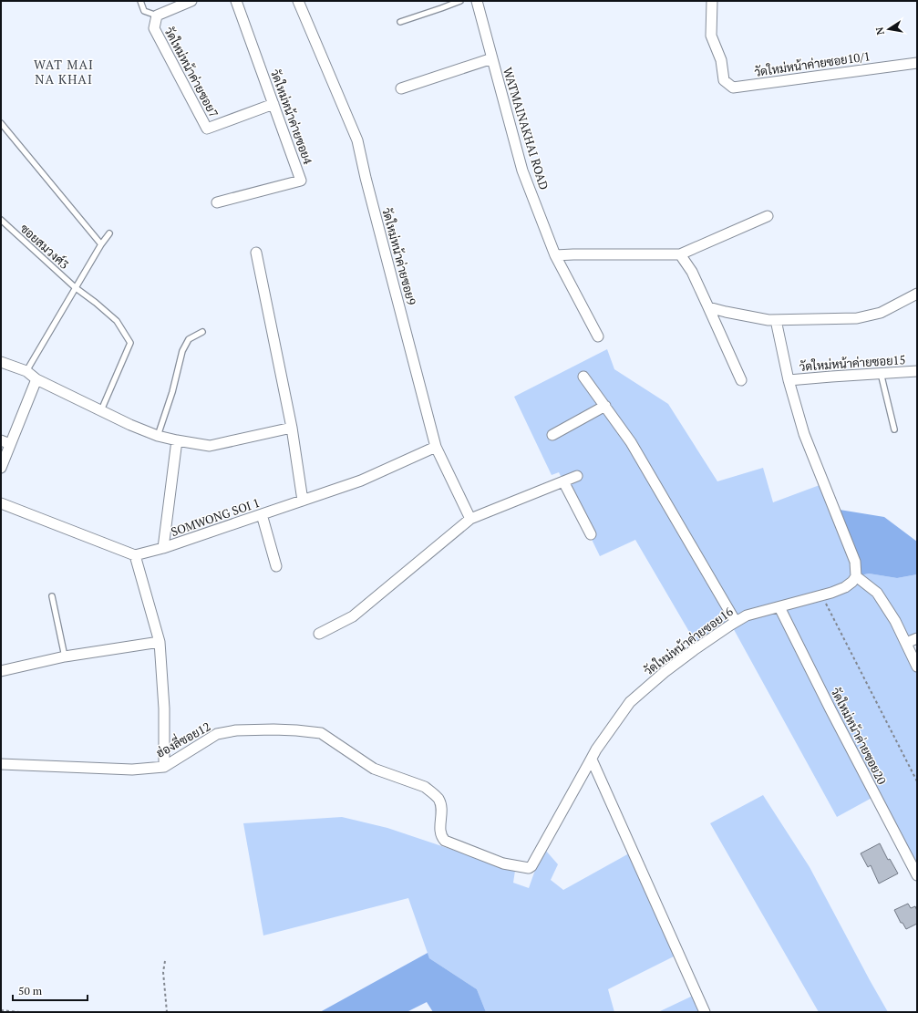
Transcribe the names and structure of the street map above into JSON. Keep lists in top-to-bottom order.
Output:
{
  "streets": {
    "street": [
      "วัดใหม่หน้าค่ายซอย10/1",
      "วัดใหม่หน้าค่ายซอย7",
      "วัดใหม่หน้าค่ายซอย4",
      "WATMAINAKHAI ROAD",
      "วัดใหม่หน้าค่ายซอย9",
      "วัดใหม่หน้าค่ายซอย15",
      "SOMWONG SOI 1",
      "วัดใหม่หน้าค่ายซอย16",
      "วัดใหม่หน้าค่ายซอย20",
      "ฮ่องลี่ซอย12"
    ],
    "lane": ["ซอยสมวงศ์3"]
  },
  "crossings": [
    ["วัดใหม่หน้าค่ายซอย7", "วัดใหม่หน้าค่ายซอย4"],
    ["วัดใหม่หน้าค่ายซอย9", "SOMWONG SOI 1"],
    ["วัดใหม่หน้าค่ายซอย16", "วัดใหม่หน้าค่ายซอย20"],
    ["วัดใหม่หน้าค่ายซอย16", "ฮ่องลี่ซอย12"]
  ],
  "districts": ["WAT MAI NA KHAI"],
  "scale_bar": "50 m",
  "north": "left"
}
